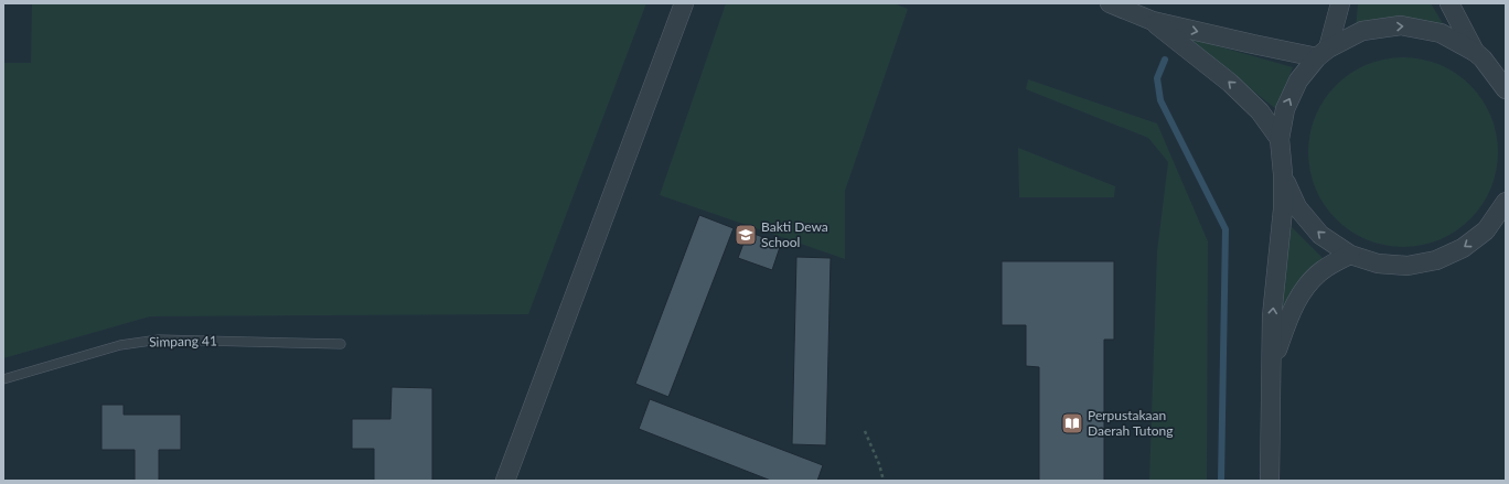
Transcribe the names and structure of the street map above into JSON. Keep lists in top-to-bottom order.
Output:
{
  "streets": {
    "lane": ["Simpang 41"]
  },
  "places": {
    "school or university": ["Bakti Dewa School"],
    "library": ["Perpustakaan Daerah Tutong"]
  }
}
